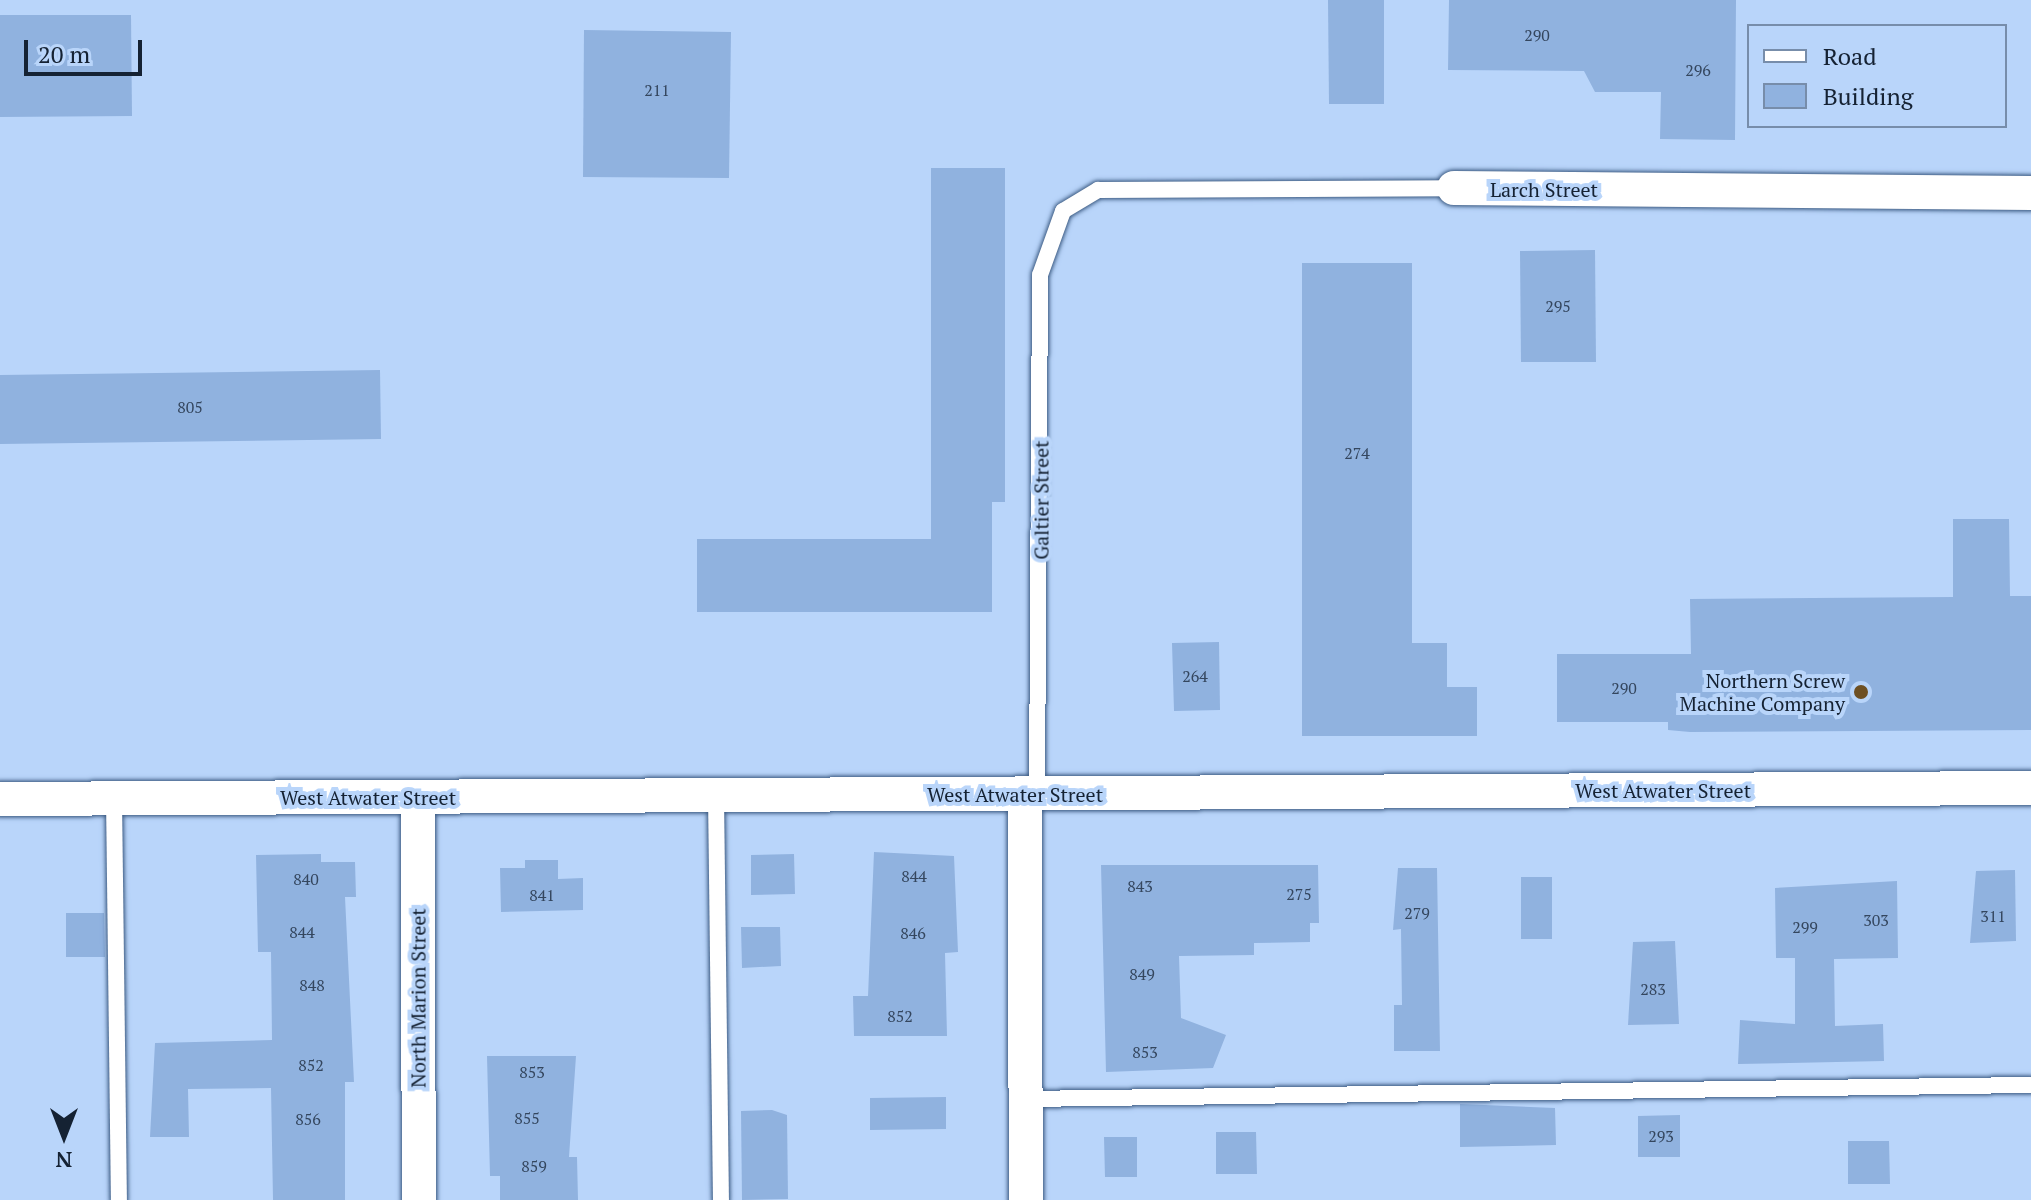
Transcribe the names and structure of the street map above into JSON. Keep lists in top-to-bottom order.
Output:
{
  "streets": {
    "street": [
      "Larch Street",
      "Galtier Street",
      "West Atwater Street",
      "North Marion Street"
    ]
  },
  "crossings": [
    ["Larch Street", "Galtier Street"],
    ["Galtier Street", "West Atwater Street"],
    ["West Atwater Street", "North Marion Street"]
  ],
  "places": ["Northern Screw Machine Company"],
  "house_numbers": [
    "290",
    "296",
    "211",
    "295",
    "805",
    "274",
    "264",
    "290",
    "844",
    "840",
    "843",
    "275",
    "841",
    "279",
    "311",
    "303",
    "299",
    "844",
    "846",
    "849",
    "848",
    "283",
    "852",
    "853",
    "852",
    "853",
    "855",
    "856",
    "293",
    "859"
  ],
  "legend": ["Road", "Building"],
  "scale_bar": "20 m",
  "north": "bottom"
}
